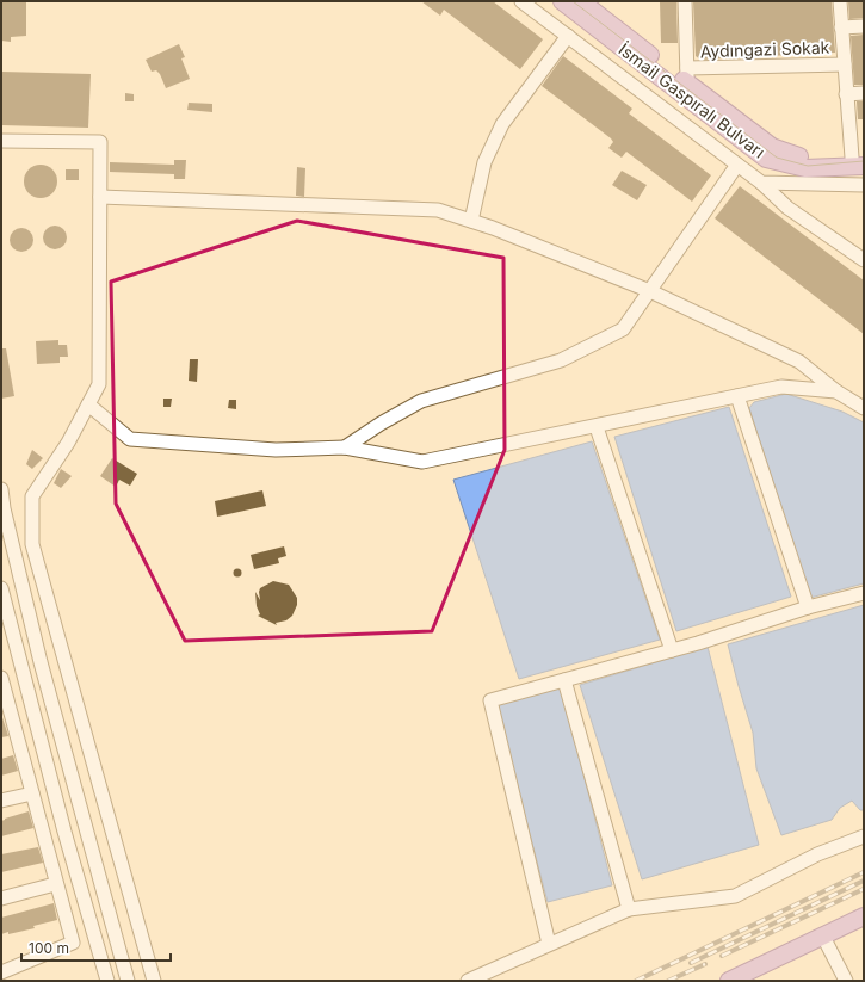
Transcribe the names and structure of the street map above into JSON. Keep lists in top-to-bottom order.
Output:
{
  "streets": {
    "main road": ["İsmail Gaspıralı Bulvarı"],
    "street": ["Aydıngazi Sokak"]
  },
  "scale_bar": "100 m"
}
